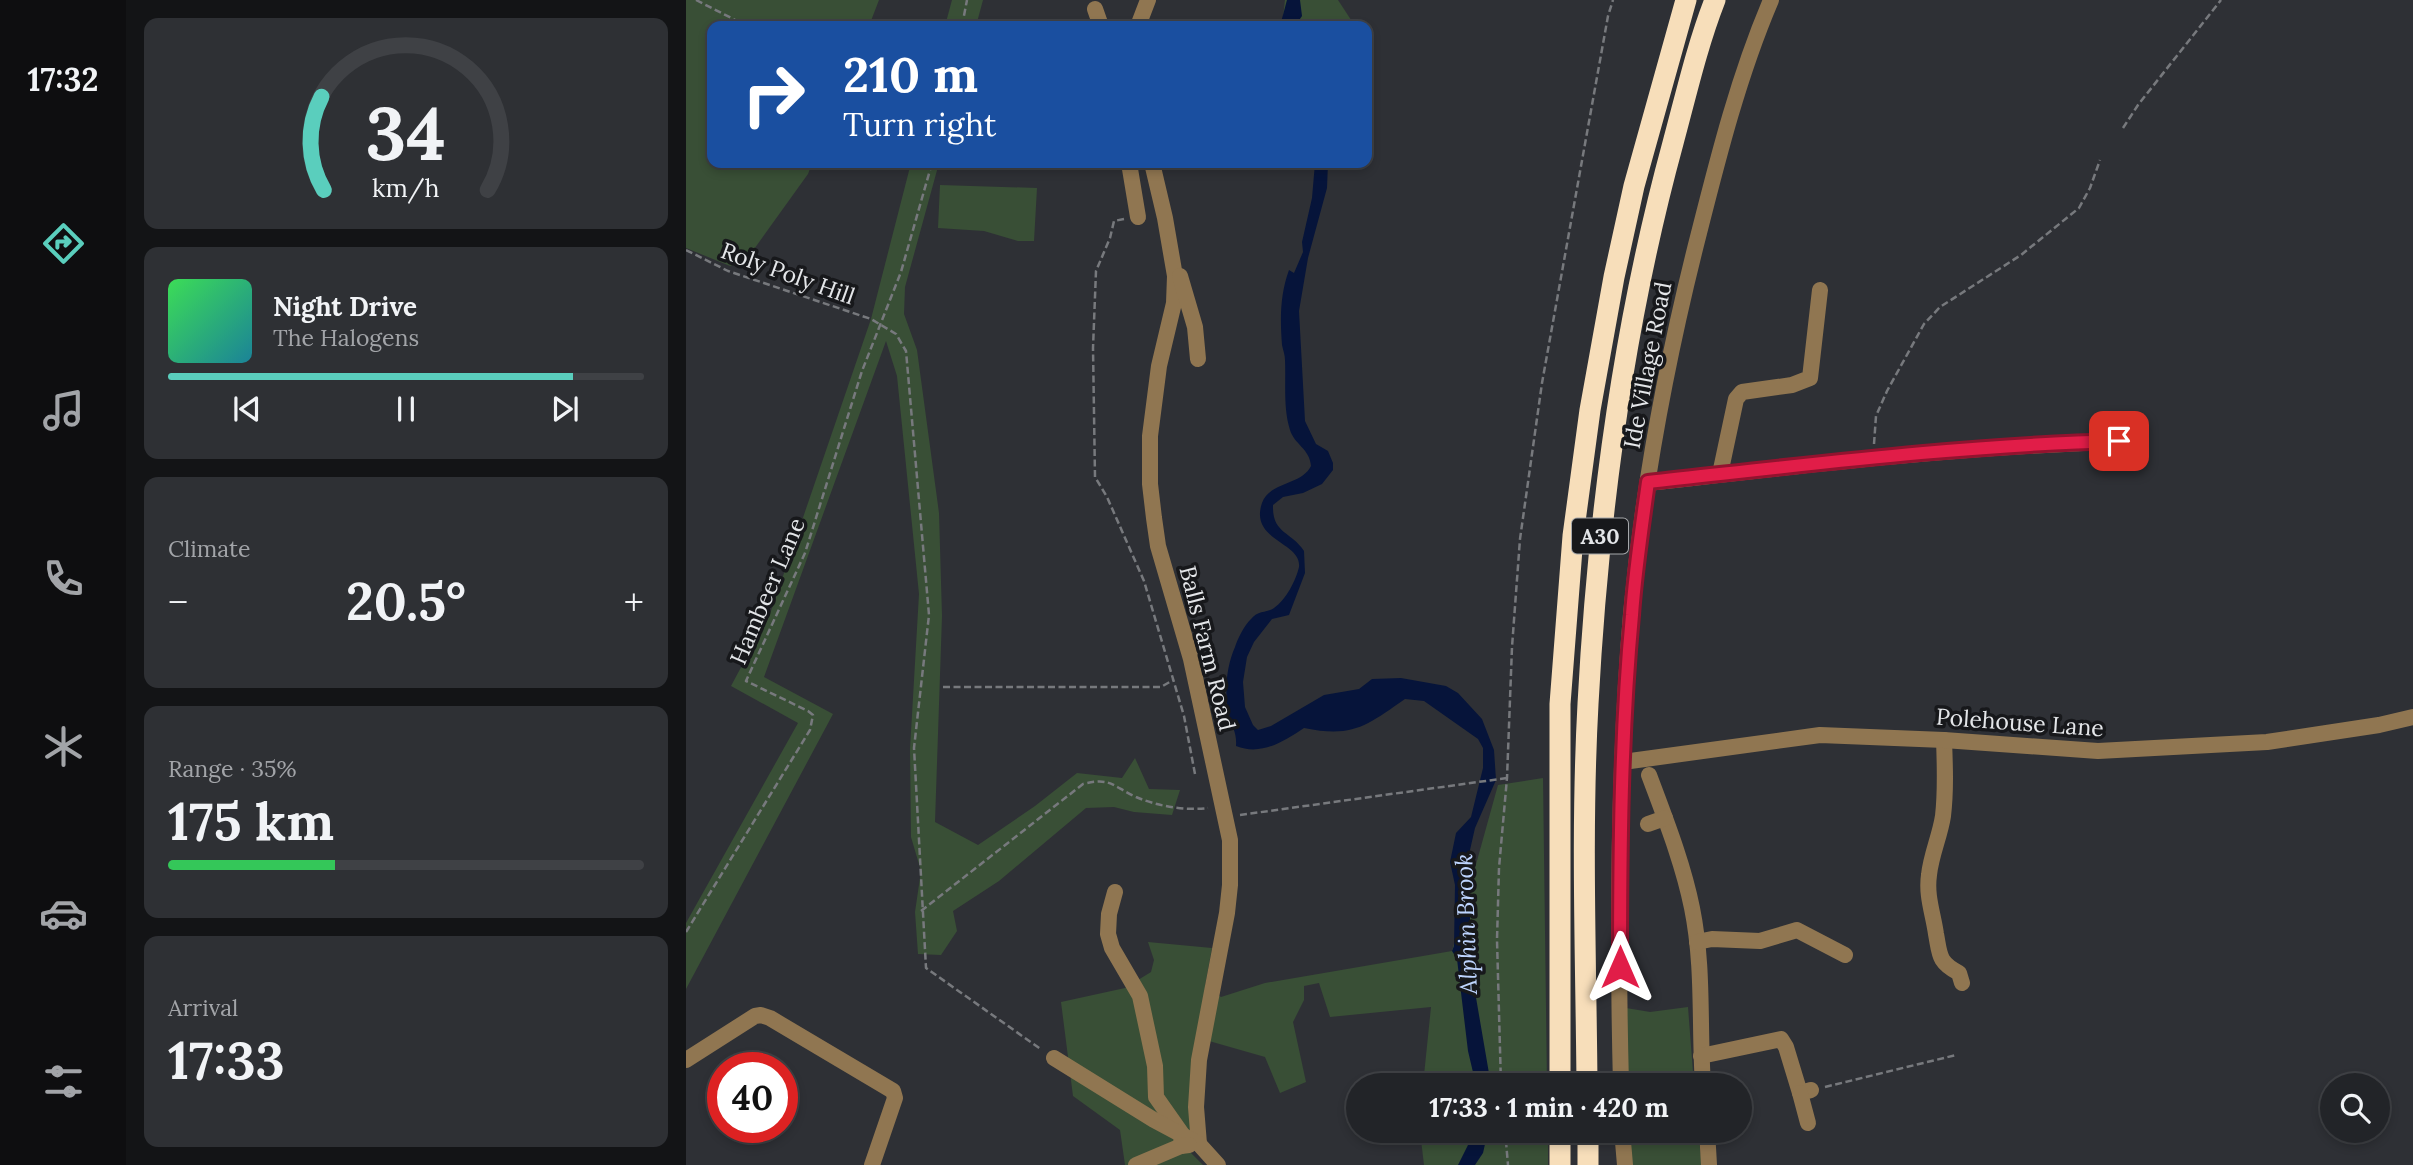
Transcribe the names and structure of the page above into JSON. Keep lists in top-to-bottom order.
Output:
{
  "streets": {
    "highway": ["A30"],
    "street": ["Ide Village Road", "Balls Farm Road", "Polehouse Lane"],
    "path": ["Roly Poly Hill", "Hambeer Lane"]
  },
  "crossings": [
    ["Roly Poly Hill", "Hambeer Lane"],
    ["Ide Village Road", "Polehouse Lane"]
  ],
  "water": ["Alphin Brook"],
  "page": {
    "tabs": "17:32",
    "turn": ["210 m", "Turn right"],
    "song": ["Night Drive", "The Halogens"],
    "tile": [
      "Climate",
      ["Range · 35%", "175 km"],
      ["Arrival", "17:33"]
    ],
    "heat": ["−", "20.5°", "+"],
    "limit": "40",
    "trip": "17:33 · 1 min · 420 m",
    "gauge": ["34", "km/h"]
  }
}
